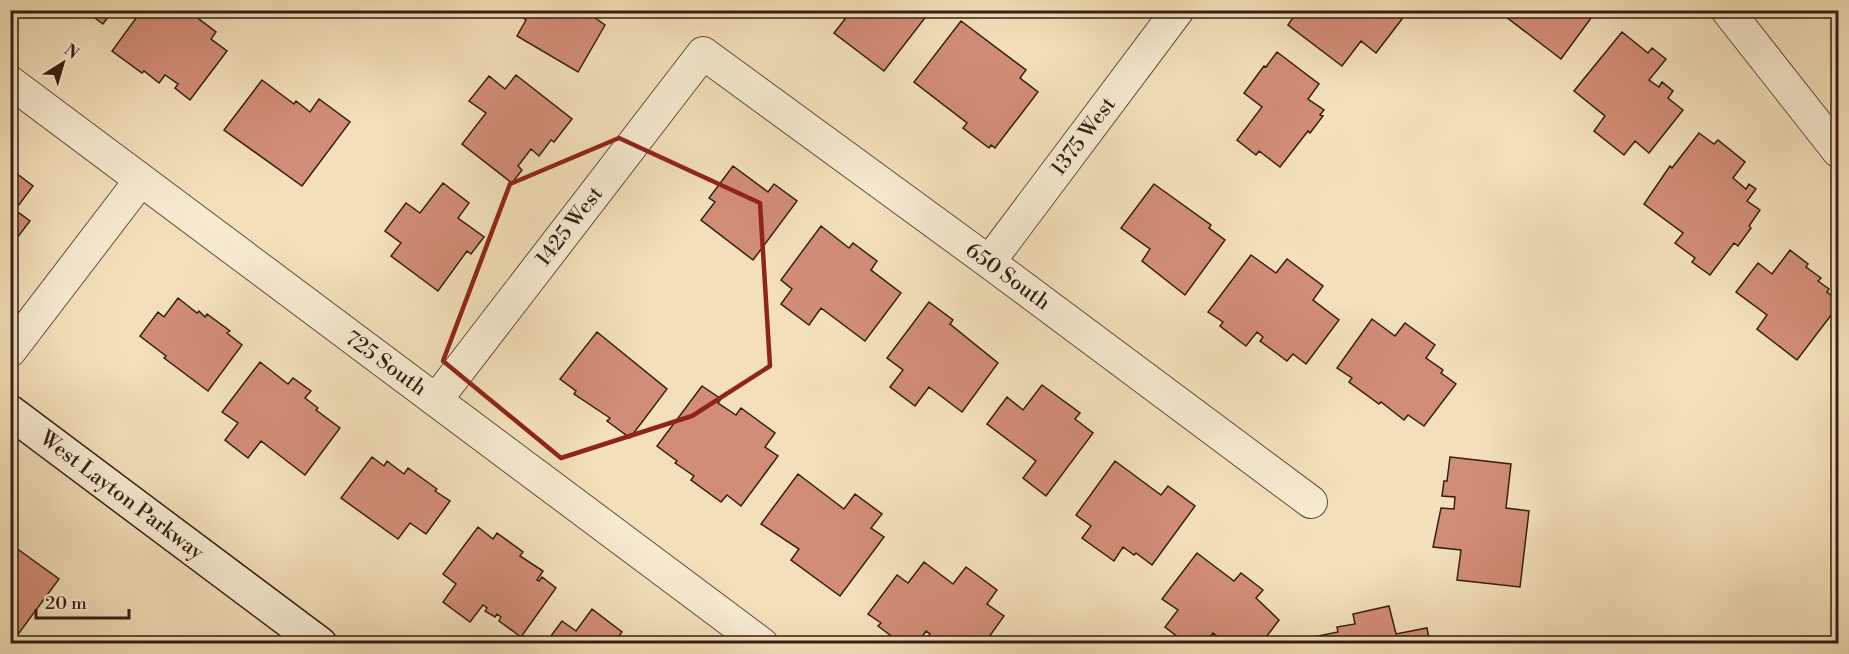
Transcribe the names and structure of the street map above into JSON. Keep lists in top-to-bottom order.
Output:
{
  "streets": {
    "main road": ["West Layton Parkway"],
    "street": [
      "1375 West",
      "1425 West",
      "650 South",
      "725 South"
    ]
  },
  "crossings": [
    ["1375 West", "650 South"],
    ["1425 West", "650 South"],
    ["1425 West", "725 South"]
  ],
  "scale_bar": "20 m",
  "north": "top right"
}
